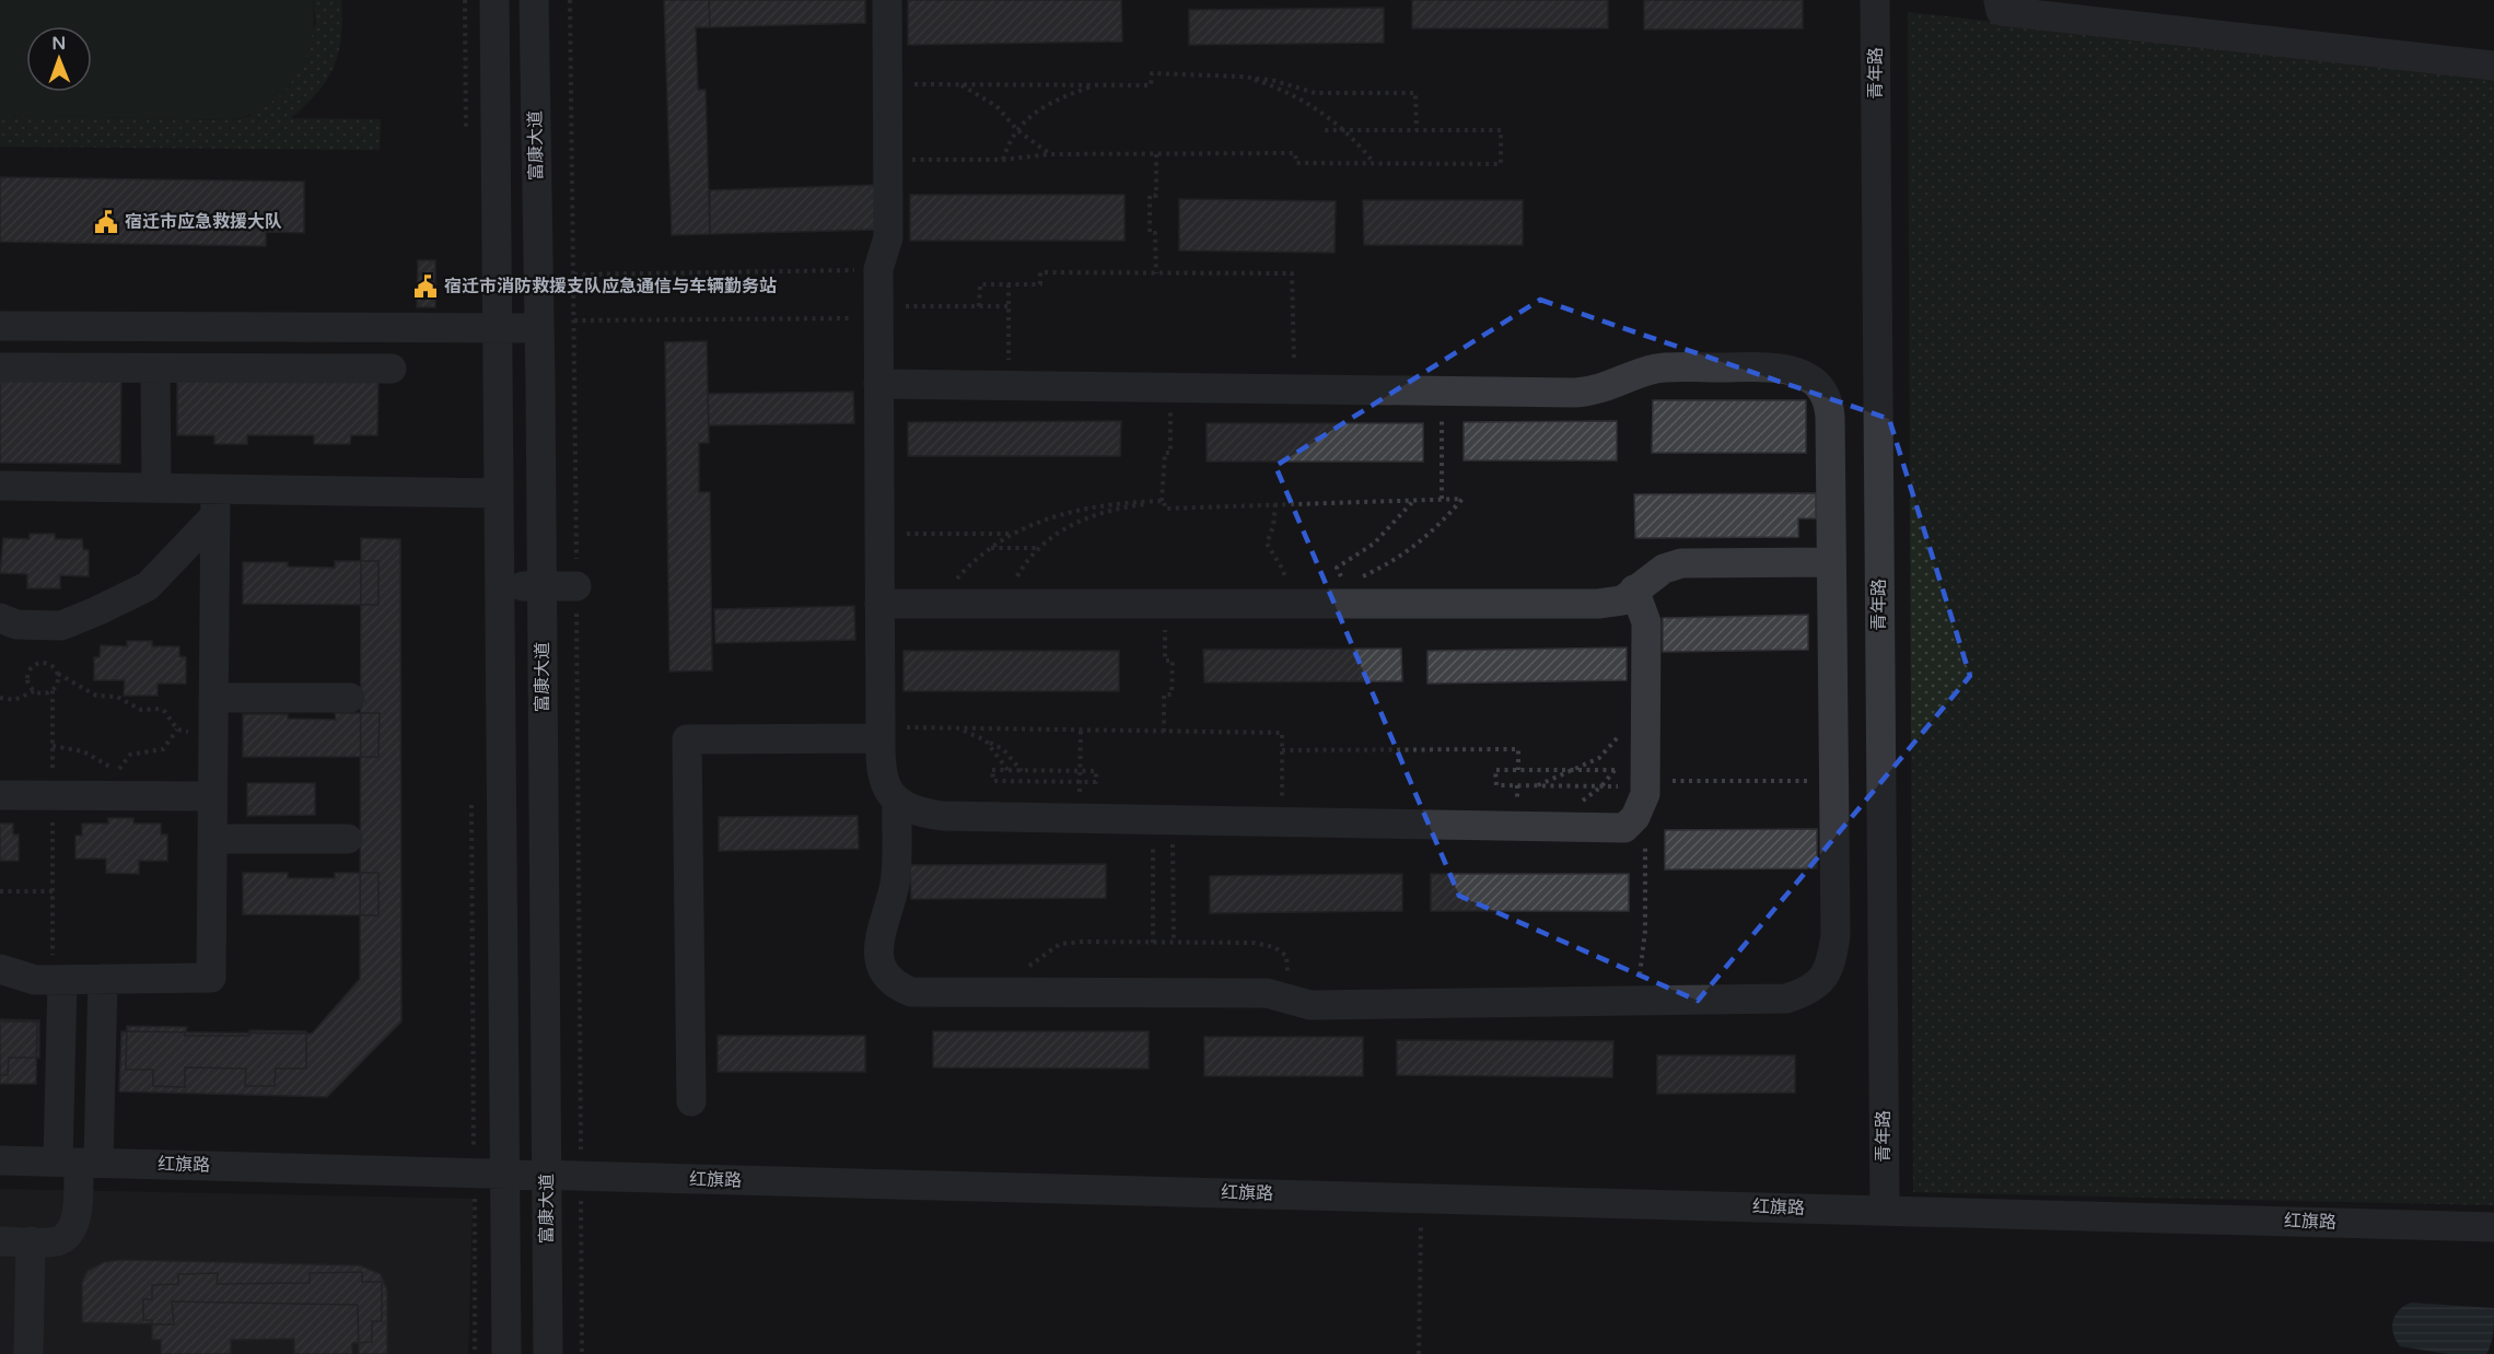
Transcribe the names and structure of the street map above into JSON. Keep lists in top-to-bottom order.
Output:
{
  "streets": {
    "street": ["青年路", "富康大道", "红旗路"]
  },
  "crossings": [
    ["青年路", "红旗路"],
    ["富康大道", "红旗路"]
  ],
  "places": {
    "public building": ["宿迁市应急救援大队", "宿迁市消防救援支队应急通信与车辆勤务站"]
  },
  "north": "top"
}
